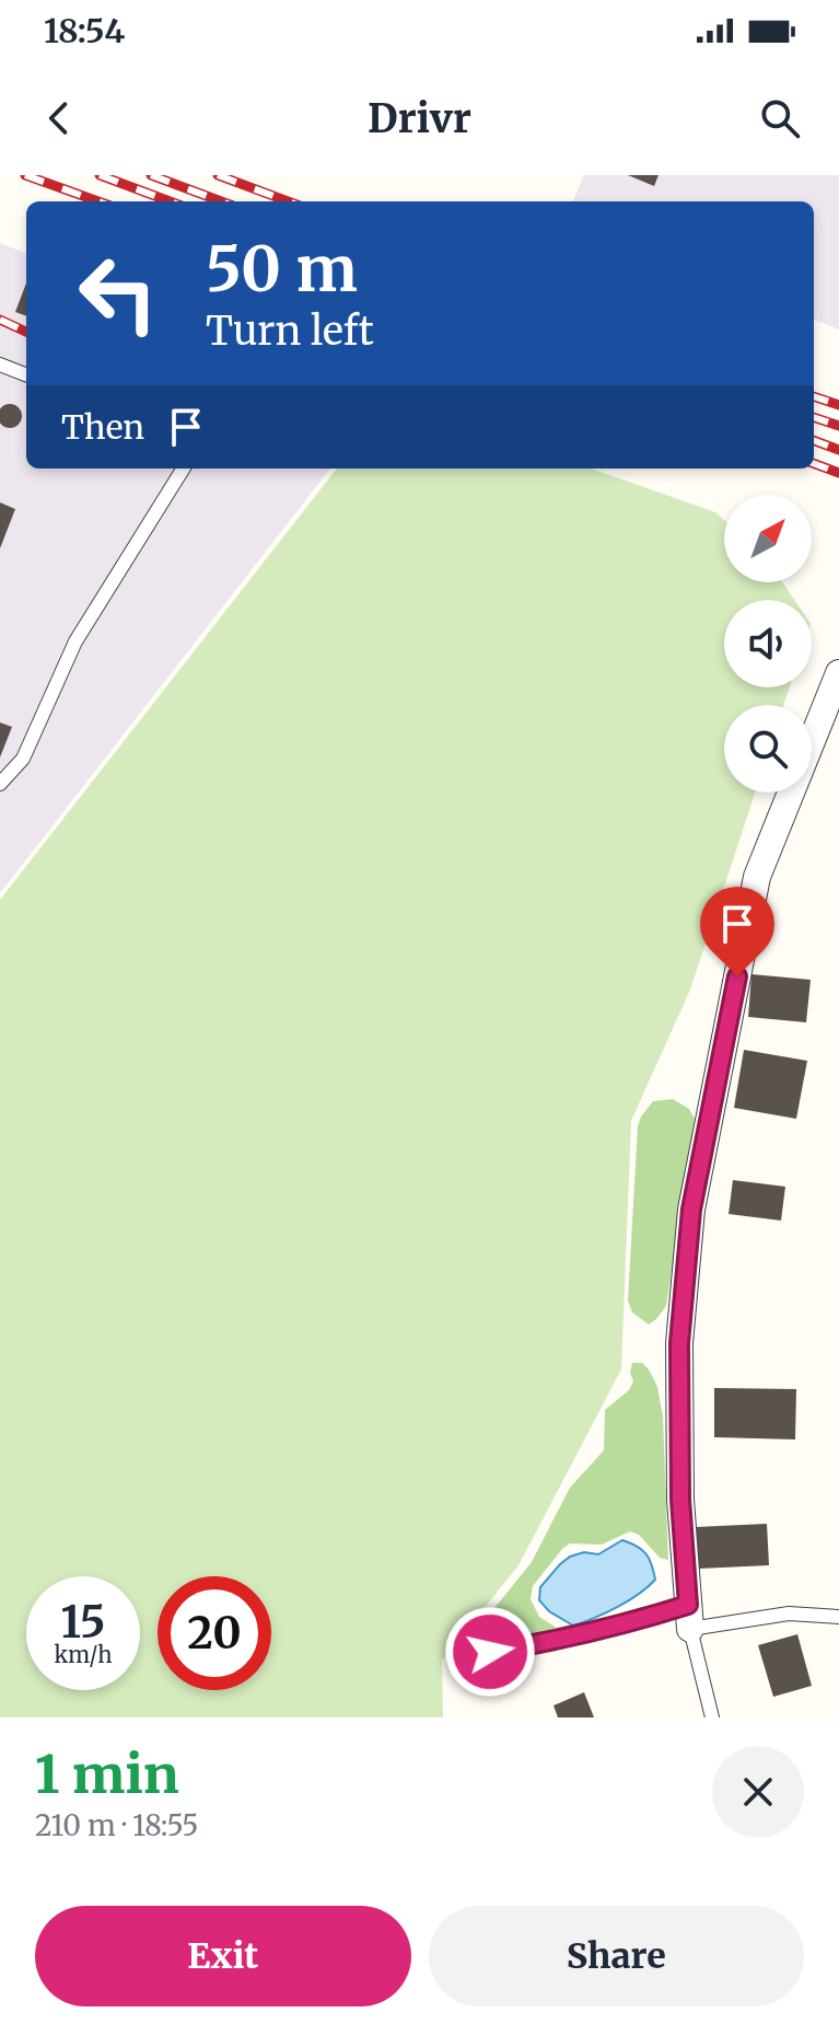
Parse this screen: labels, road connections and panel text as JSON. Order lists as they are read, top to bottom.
{
  "north": "top right",
  "page": {
    "status": "18:54",
    "header": "Drivr",
    "turn": ["50 m", "Turn left"],
    "then": "Then",
    "speed": "15 km/h",
    "limit": "20",
    "heading": ["1 min", "210 m · 18:55"],
    "buttons": ["Exit", "Share"]
  }
}
